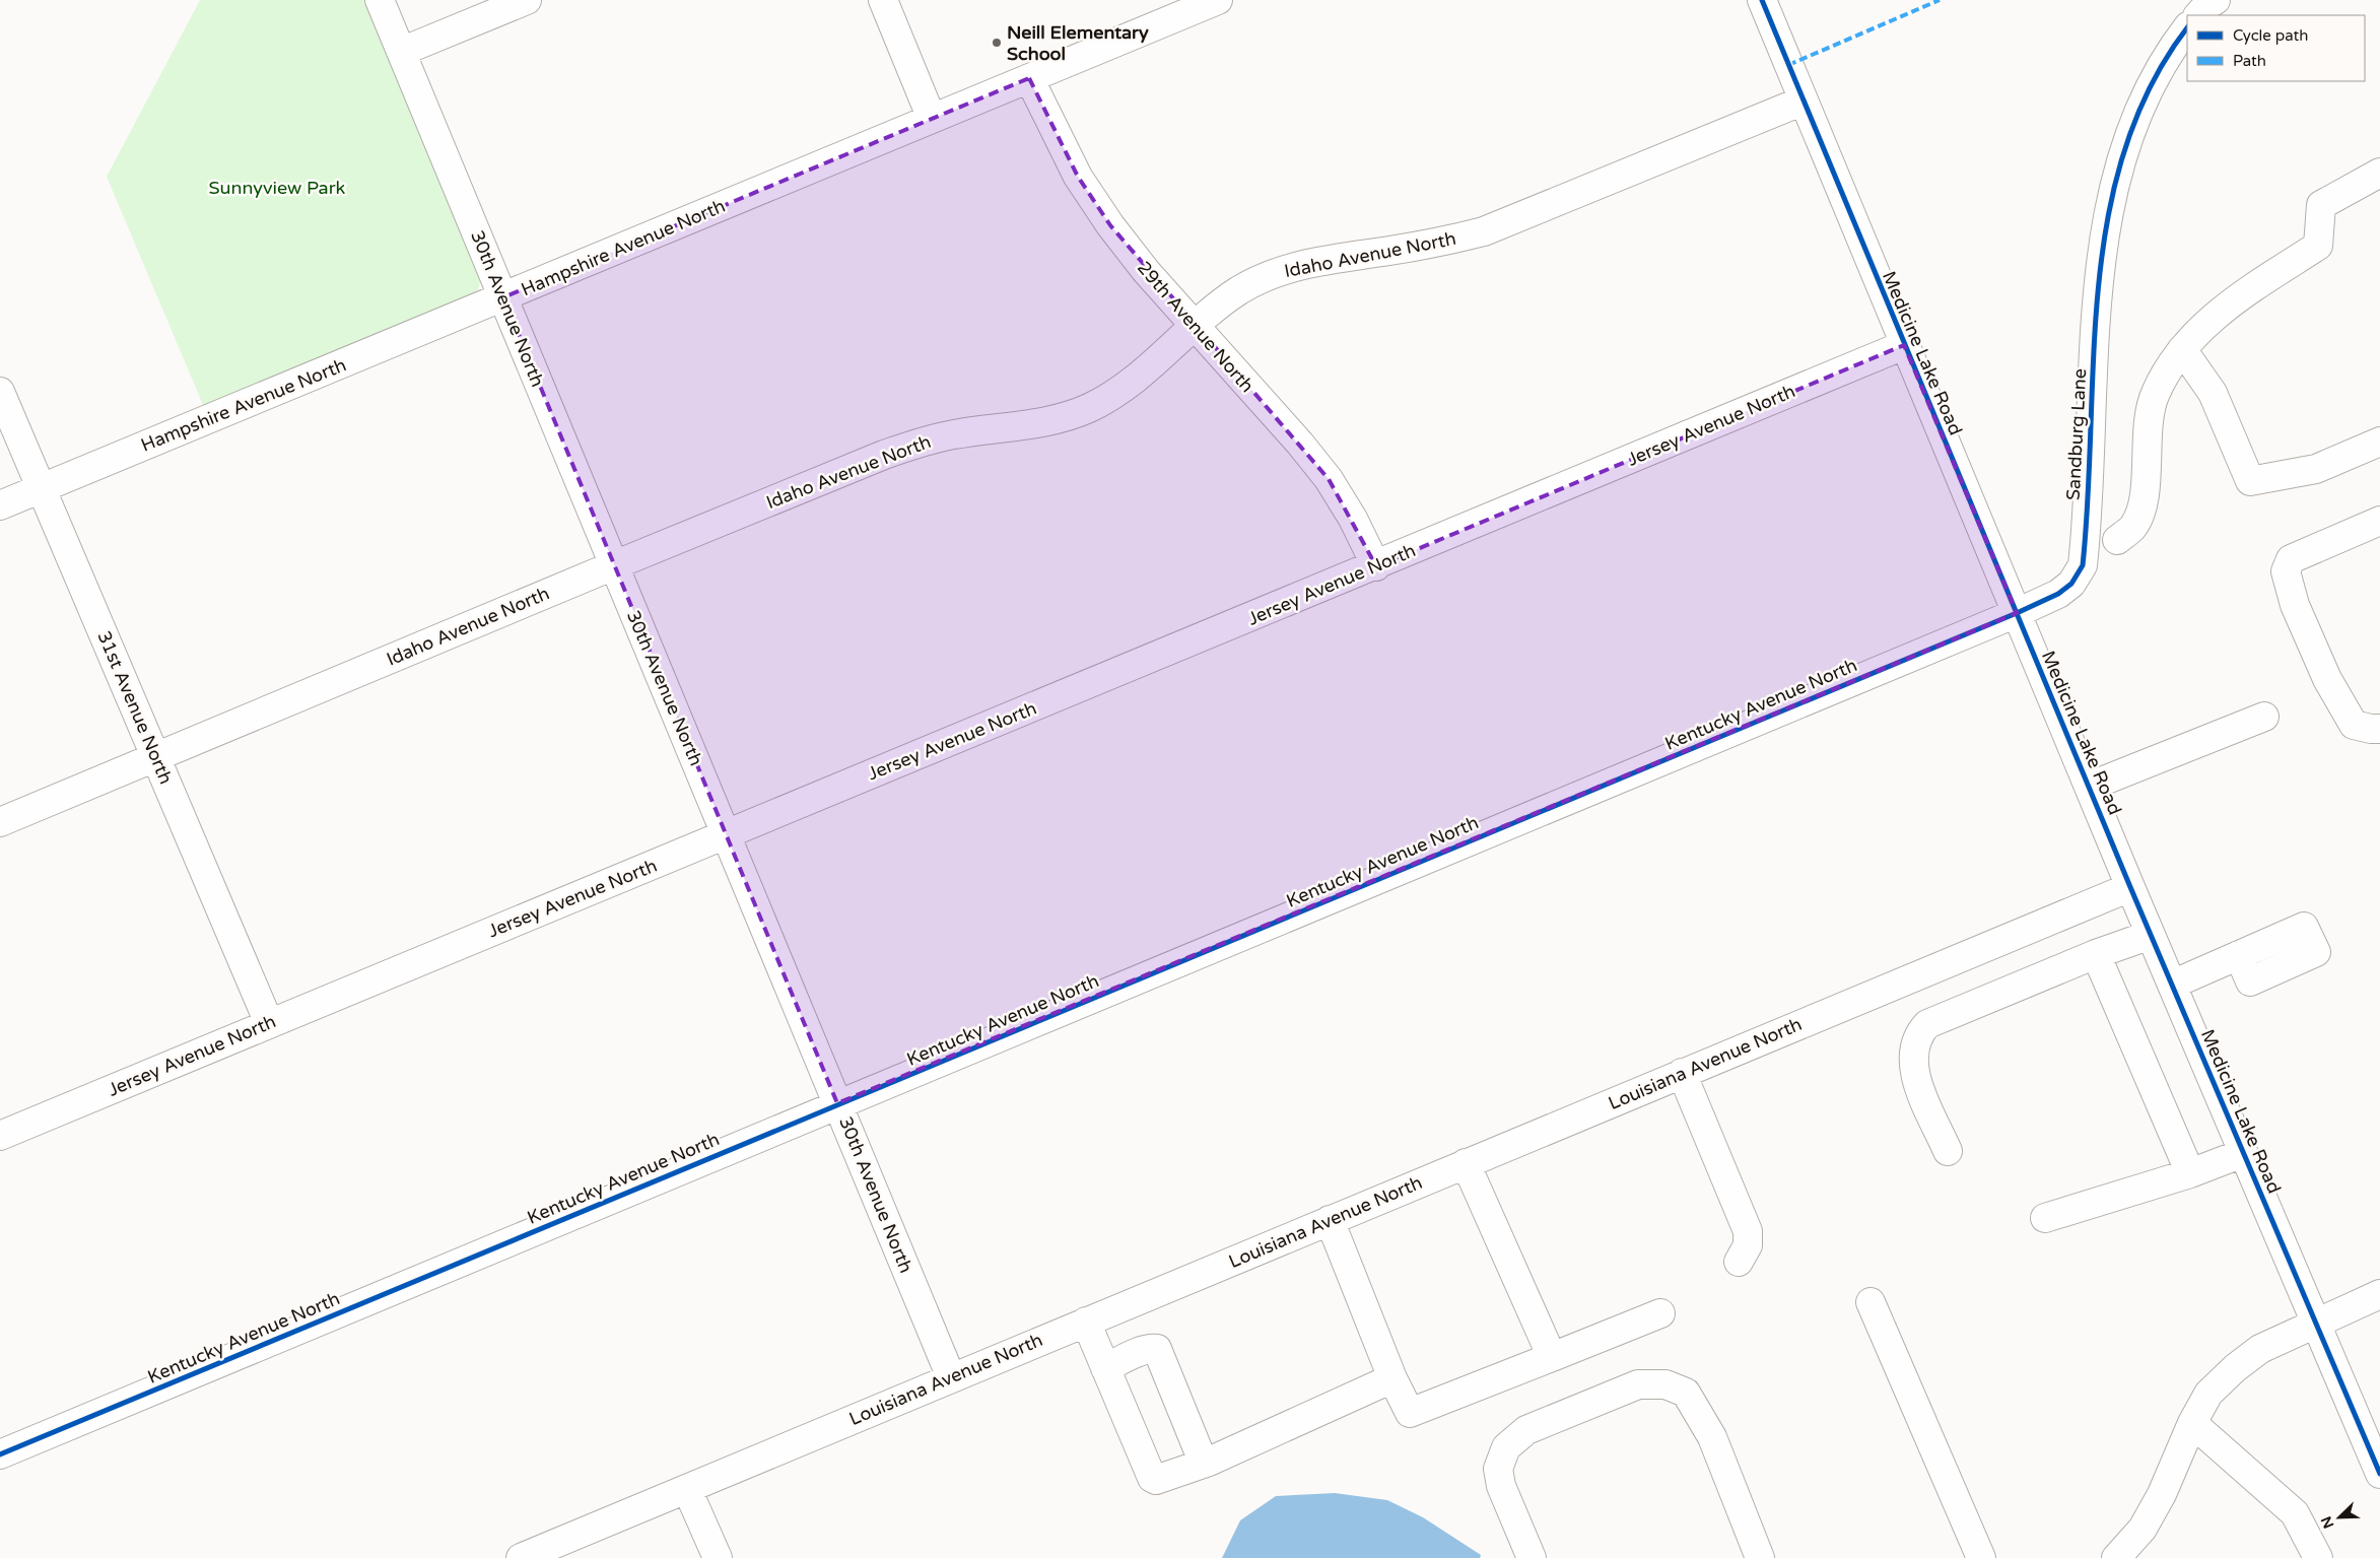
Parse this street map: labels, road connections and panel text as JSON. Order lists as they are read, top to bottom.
{
  "streets": {
    "street": [
      "Hampshire Avenue North",
      "Idaho Avenue North",
      "30th Avenue North",
      "29th Avenue North",
      "Medicine Lake Road",
      "Jersey Avenue North",
      "Sandburg Lane",
      "Kentucky Avenue North",
      "31st Avenue North",
      "Louisiana Avenue North"
    ]
  },
  "crossings": [
    ["Hampshire Avenue North", "30th Avenue North"],
    ["Hampshire Avenue North", "29th Avenue North"],
    ["Hampshire Avenue North", "31st Avenue North"],
    ["Idaho Avenue North", "30th Avenue North"],
    ["Idaho Avenue North", "29th Avenue North"],
    ["Idaho Avenue North", "Medicine Lake Road"],
    ["Idaho Avenue North", "31st Avenue North"],
    ["30th Avenue North", "Jersey Avenue North"],
    ["30th Avenue North", "Kentucky Avenue North"],
    ["30th Avenue North", "Louisiana Avenue North"],
    ["29th Avenue North", "Jersey Avenue North"],
    ["Medicine Lake Road", "Jersey Avenue North"],
    ["Medicine Lake Road", "Sandburg Lane"],
    ["Medicine Lake Road", "Kentucky Avenue North"],
    ["Medicine Lake Road", "Louisiana Avenue North"],
    ["Jersey Avenue North", "31st Avenue North"],
    ["Sandburg Lane", "Kentucky Avenue North"]
  ],
  "parks": ["Sunnyview Park"],
  "places": ["Neill Elementary School"],
  "legend": ["Cycle path", "Path"],
  "north": "bottom left"
}
